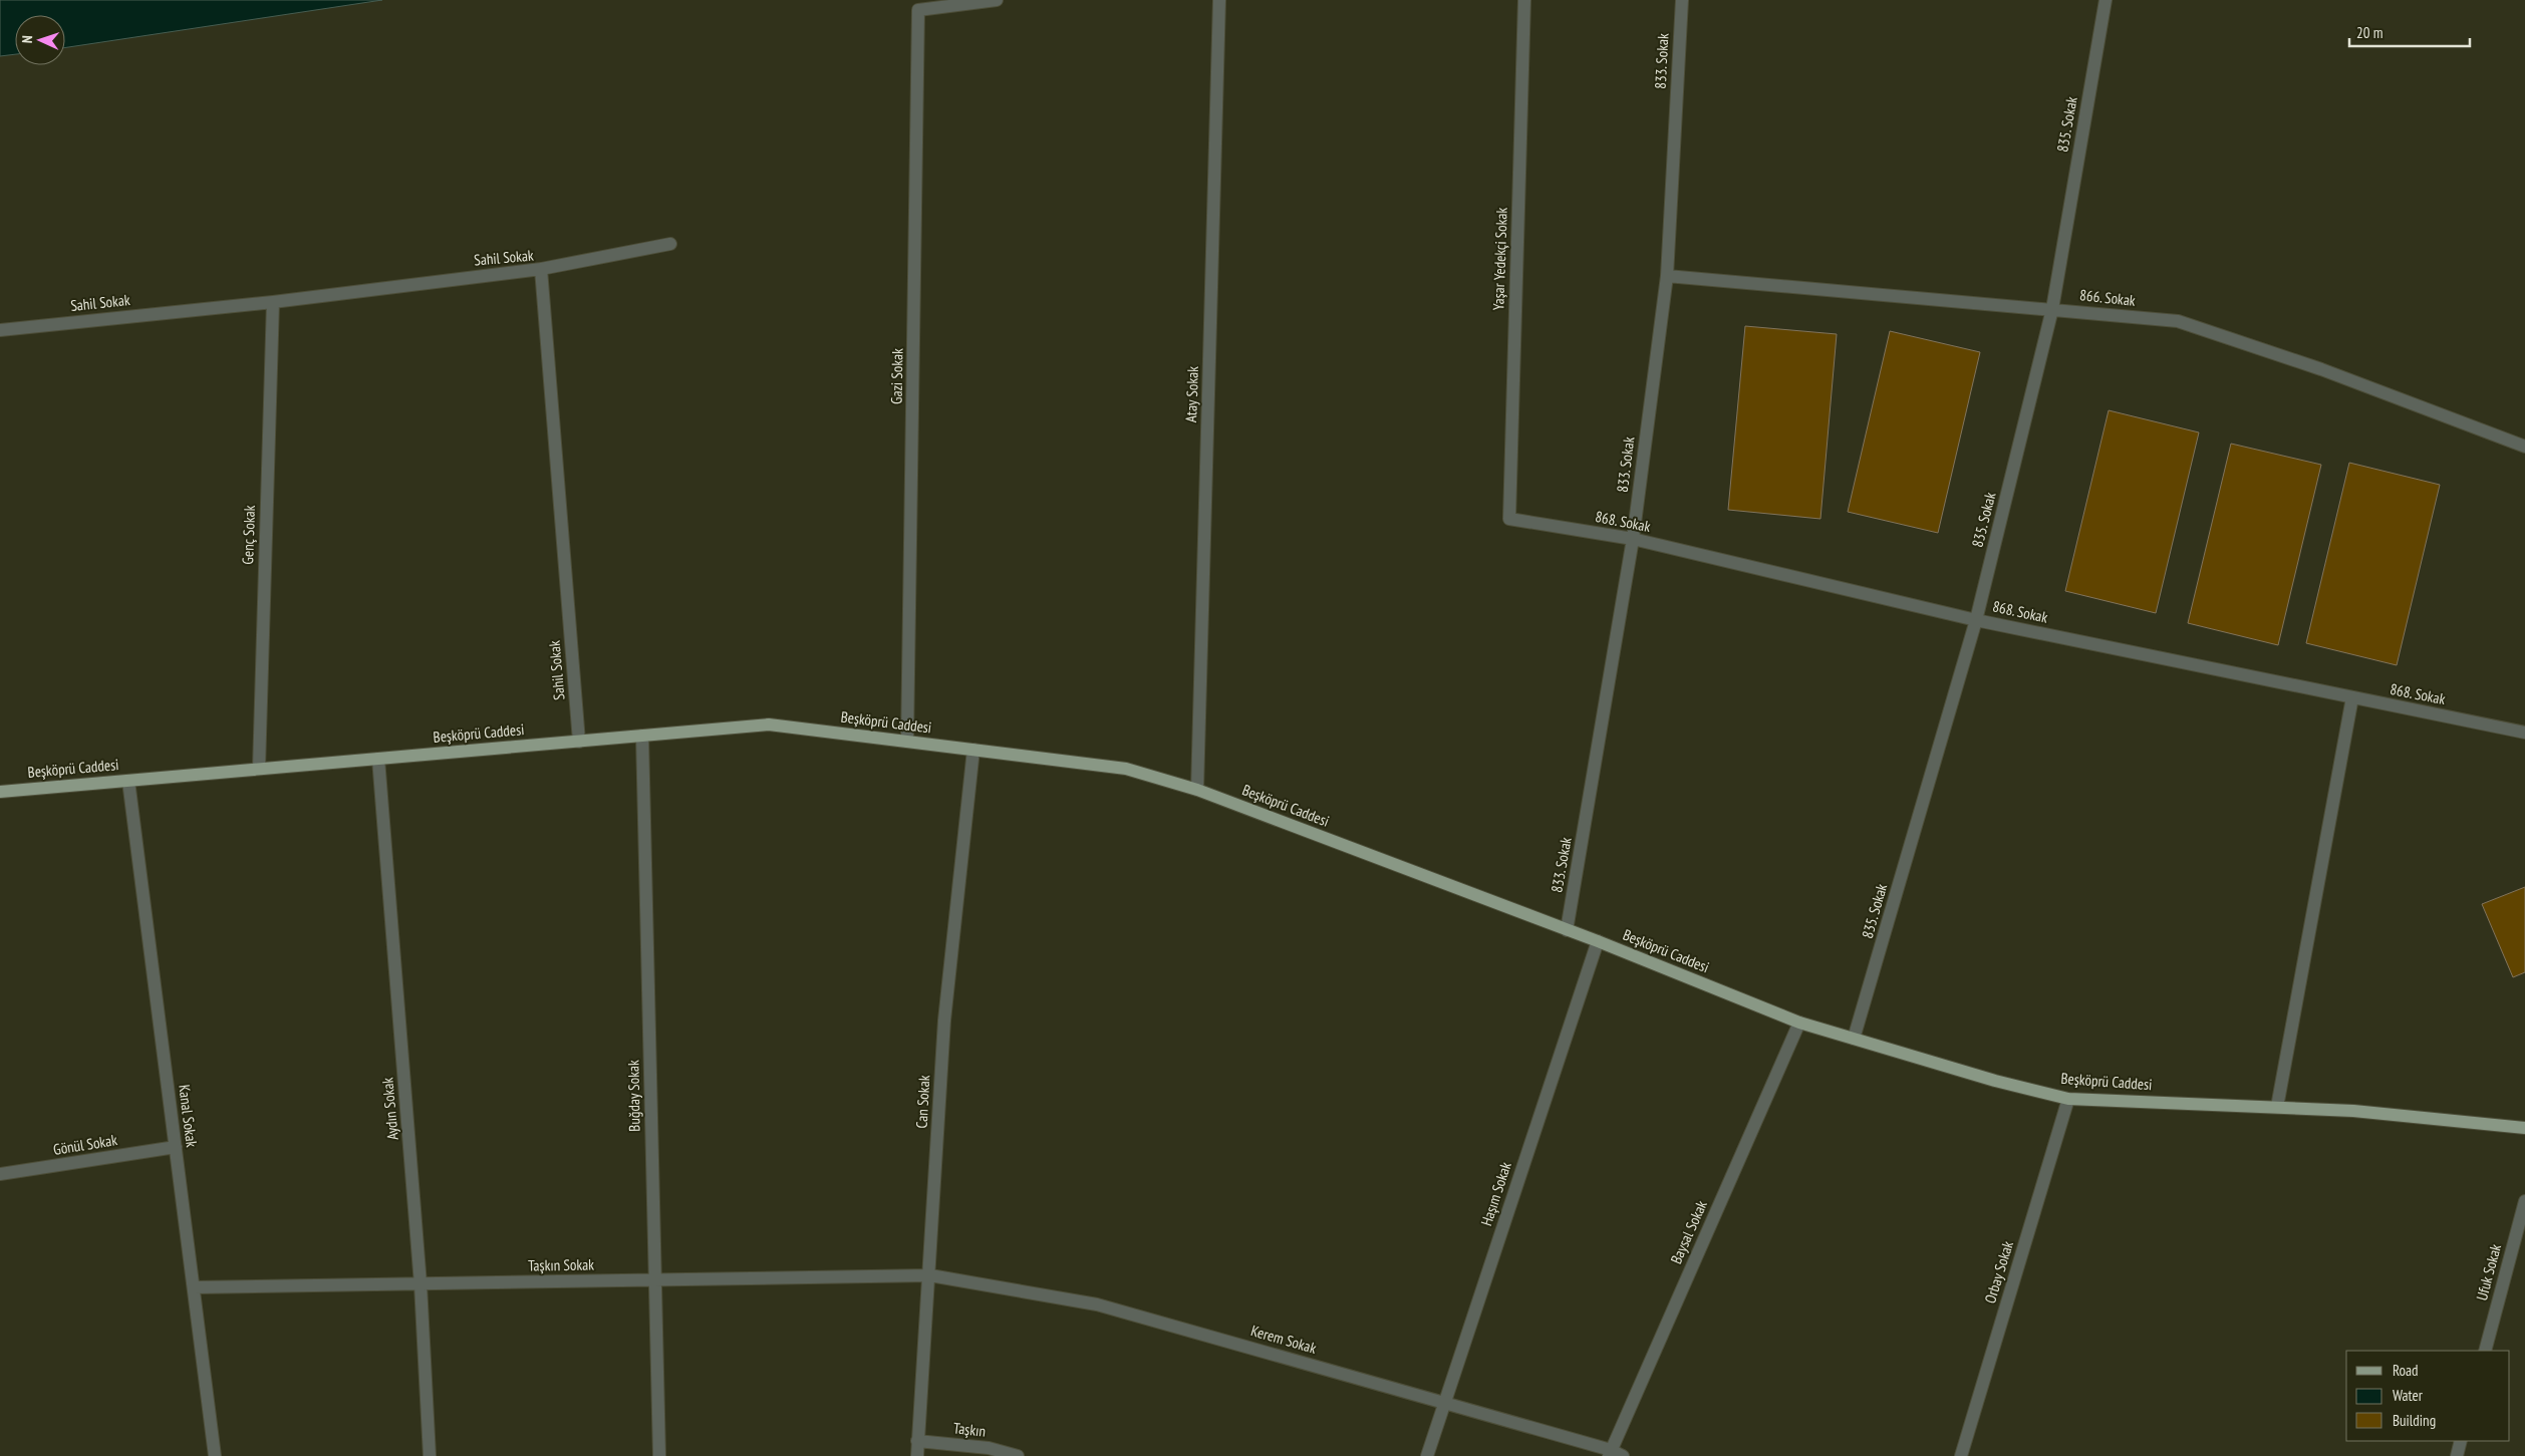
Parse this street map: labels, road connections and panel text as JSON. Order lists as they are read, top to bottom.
{
  "streets": {
    "main road": ["Beşköprü Caddesi"],
    "street": [
      "833. Sokak",
      "835. Sokak",
      "Sahil Sokak",
      "Yaşar Yedekçi Sokak",
      "866. Sokak",
      "Gazi Sokak",
      "Atay Sokak",
      "868. Sokak",
      "Genç Sokak",
      "Buğday Sokak",
      "Can Sokak",
      "Aydın Sokak",
      "Kanal Sokak",
      "Gönül Sokak",
      "Haşım Sokak",
      "Baysal Sokak",
      "Taşkın Sokak",
      "Orbay Sokak",
      "Ufuk Sokak",
      "Kerem Sokak",
      "Taşkın"
    ]
  },
  "crossings": [
    ["833. Sokak", "866. Sokak"],
    ["833. Sokak", "868. Sokak"],
    ["833. Sokak", "Beşköprü Caddesi"],
    ["835. Sokak", "866. Sokak"],
    ["835. Sokak", "868. Sokak"],
    ["835. Sokak", "Beşköprü Caddesi"],
    ["Sahil Sokak", "Genç Sokak"],
    ["Sahil Sokak", "Beşköprü Caddesi"],
    ["Yaşar Yedekçi Sokak", "868. Sokak"],
    ["Gazi Sokak", "Beşköprü Caddesi"],
    ["Atay Sokak", "Beşköprü Caddesi"],
    ["Genç Sokak", "Beşköprü Caddesi"],
    ["Beşköprü Caddesi", "Buğday Sokak"],
    ["Beşköprü Caddesi", "Can Sokak"],
    ["Beşköprü Caddesi", "Aydın Sokak"],
    ["Beşköprü Caddesi", "Kanal Sokak"],
    ["Beşköprü Caddesi", "Haşım Sokak"],
    ["Beşköprü Caddesi", "Baysal Sokak"],
    ["Beşköprü Caddesi", "Orbay Sokak"],
    ["Buğday Sokak", "Taşkın Sokak"],
    ["Can Sokak", "Taşkın Sokak"],
    ["Can Sokak", "Kerem Sokak"],
    ["Can Sokak", "Taşkın"],
    ["Aydın Sokak", "Taşkın Sokak"],
    ["Kanal Sokak", "Gönül Sokak"],
    ["Kanal Sokak", "Taşkın Sokak"],
    ["Haşım Sokak", "Kerem Sokak"],
    ["Baysal Sokak", "Kerem Sokak"],
    ["Taşkın Sokak", "Kerem Sokak"]
  ],
  "legend": ["Road", "Water", "Building"],
  "scale_bar": "20 m",
  "north": "left"
}
